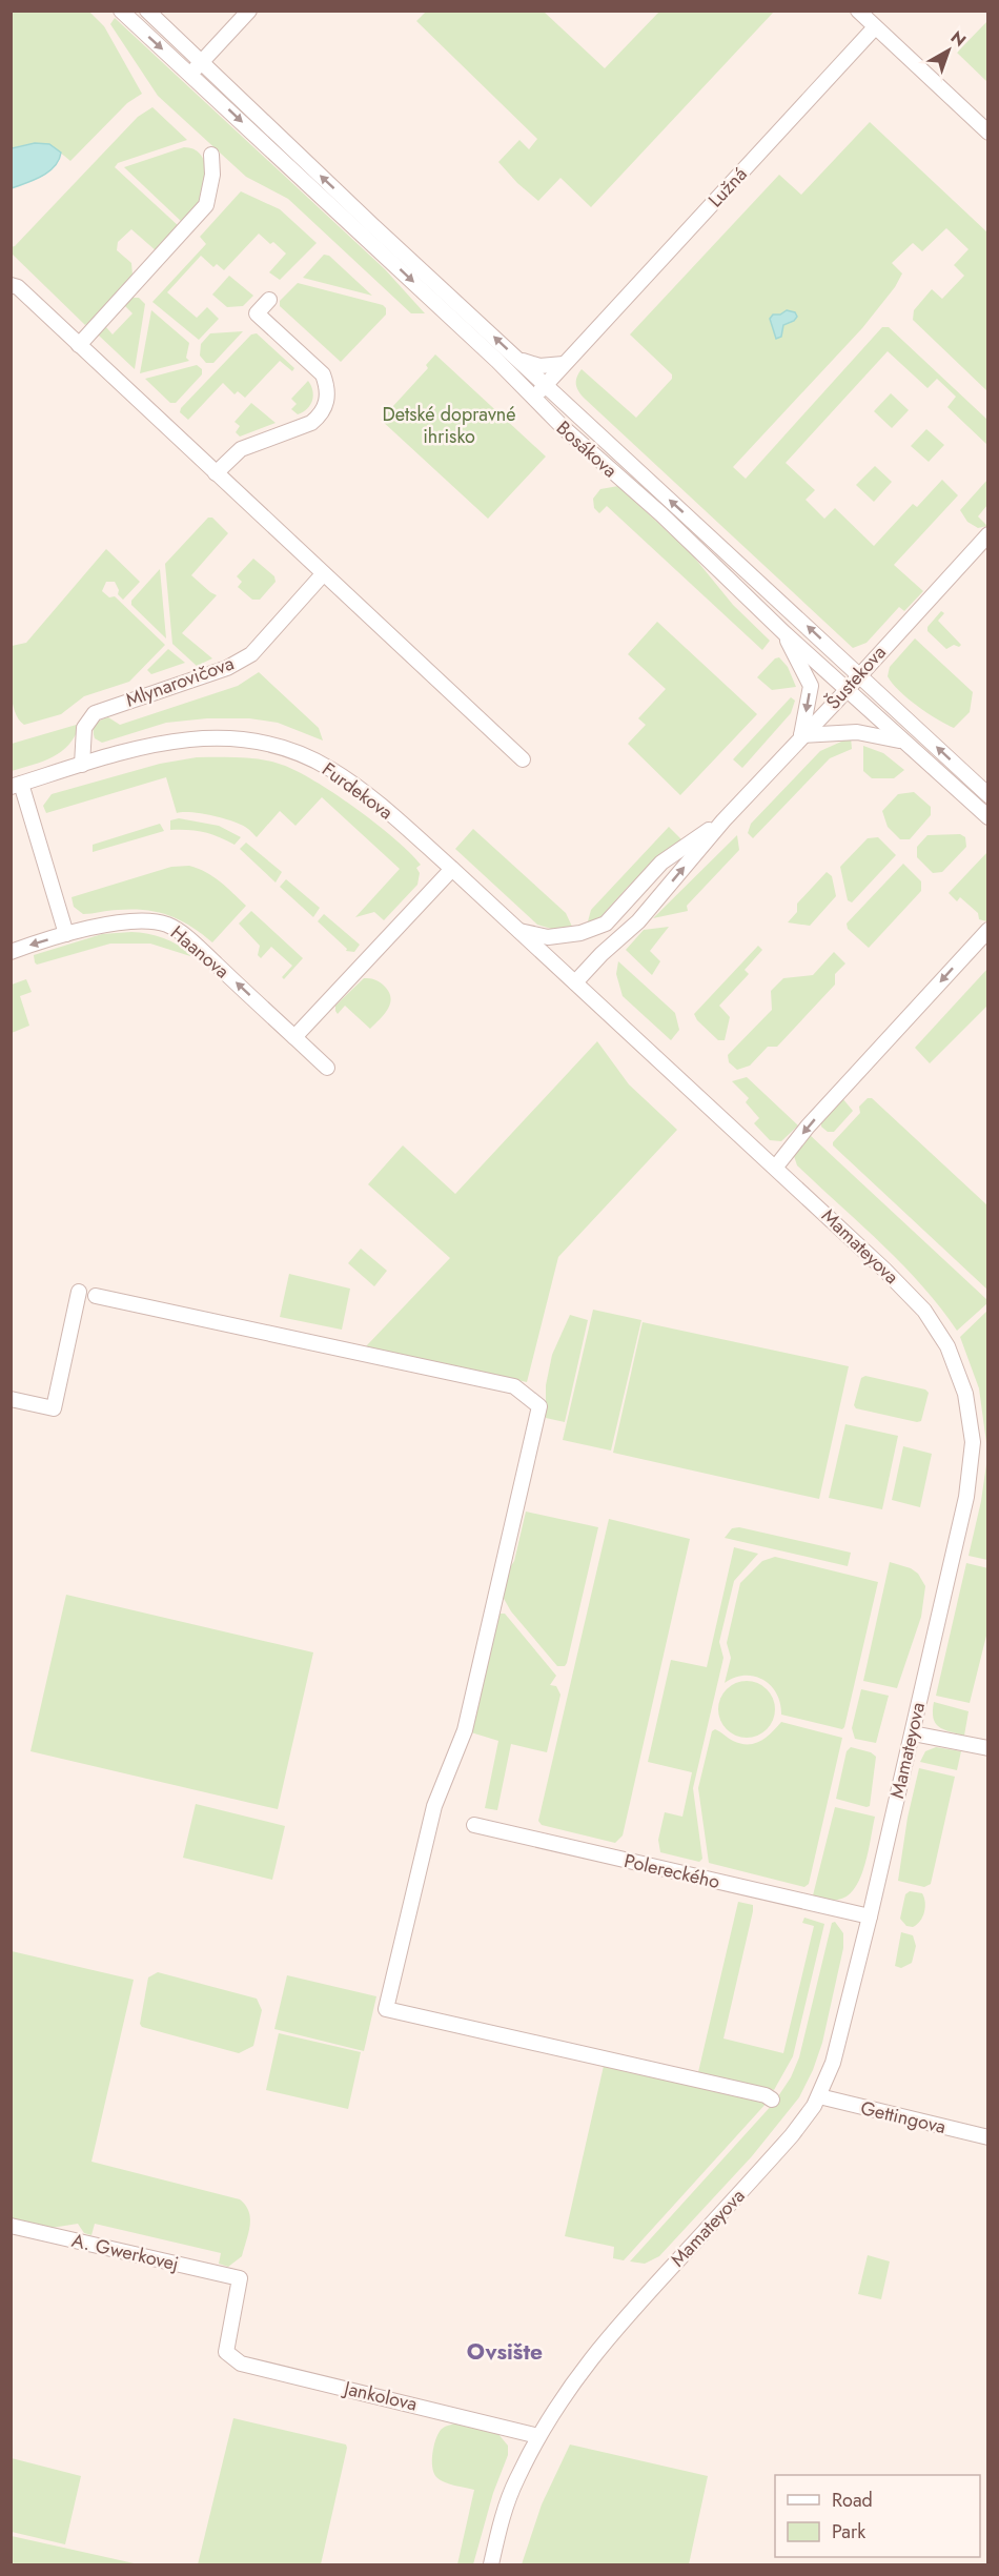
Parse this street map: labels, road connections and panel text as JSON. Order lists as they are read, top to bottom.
{
  "streets": {
    "street": [
      "Lužná",
      "Bosákova",
      "Šustekova",
      "Mlynarovičova",
      "Furdekova",
      "Haanova",
      "Mamateyova",
      "Polereckého",
      "Gettingova",
      "A. Gwerkovej",
      "Jankolova"
    ]
  },
  "crossings": [
    ["Lužná", "Bosákova"],
    ["Bosákova", "Šustekova"],
    ["Šustekova", "Furdekova"],
    ["Šustekova", "Mamateyova"],
    ["Mlynarovičova", "Furdekova"],
    ["Furdekova", "Mamateyova"],
    ["Mamateyova", "Polereckého"],
    ["Mamateyova", "Gettingova"],
    ["Mamateyova", "Jankolova"],
    ["A. Gwerkovej", "Jankolova"]
  ],
  "one_way": ["Haanova"],
  "districts": ["Ovsište"],
  "parks": ["Detské dopravné ihrisko"],
  "legend": ["Road", "Park"],
  "north": "top right"
}
